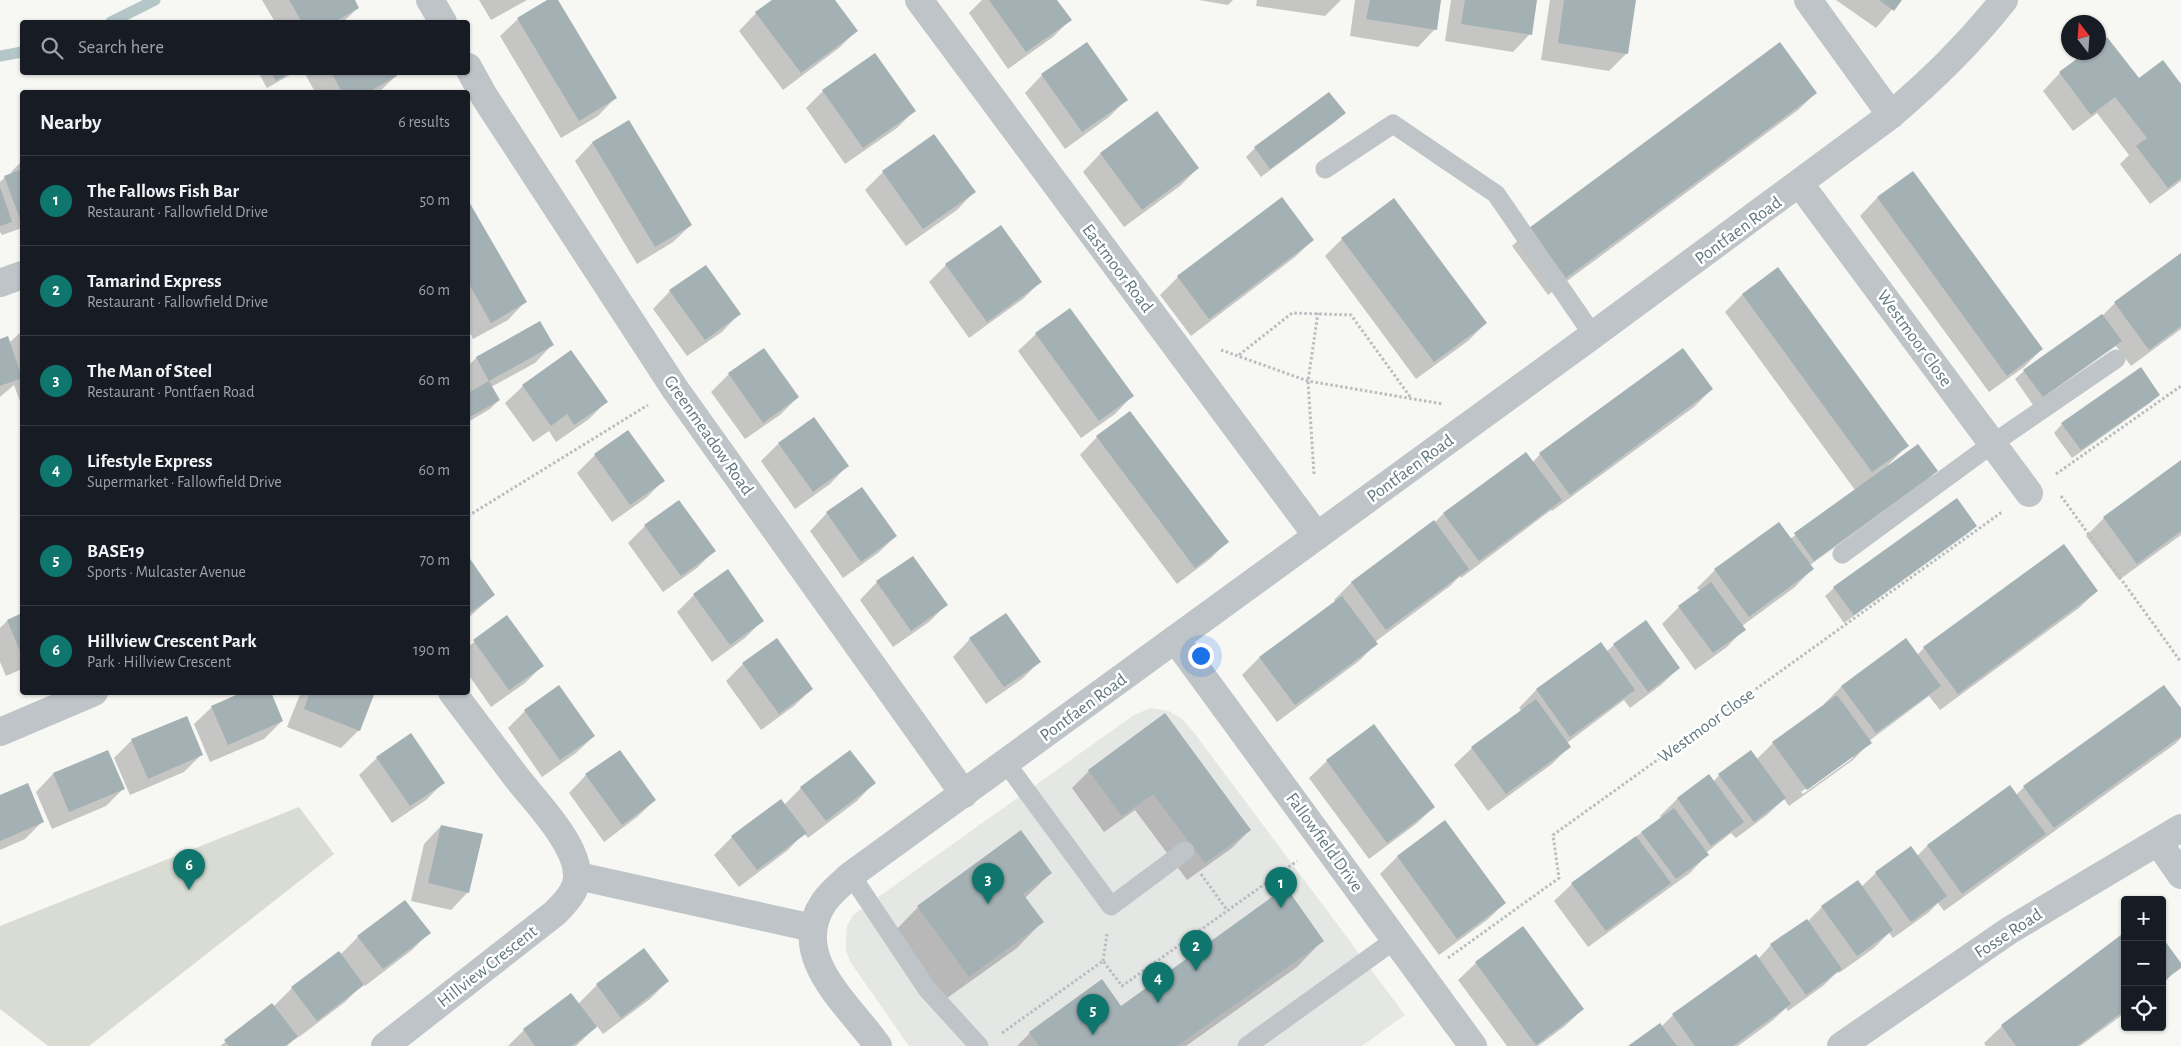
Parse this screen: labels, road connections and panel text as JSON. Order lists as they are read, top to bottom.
{
  "streets": {
    "street": [
      "Pontfaen Road",
      "Eastmoor Road",
      "Westmoor Close",
      "Greenmeadow Road",
      "Fallowfield Drive",
      "Fosse Road",
      "Hillview Crescent"
    ]
  },
  "crossings": [
    ["Pontfaen Road", "Eastmoor Road"],
    ["Pontfaen Road", "Westmoor Close"],
    ["Pontfaen Road", "Greenmeadow Road"],
    ["Pontfaen Road", "Fallowfield Drive"],
    ["Westmoor Close", "Fallowfield Drive"]
  ],
  "north": "top",
  "page": {
    "search": "Search here",
    "heading": ["Nearby", "6 results"],
    "list": [
      {
        "mark": "1",
        "name": "The Fallows Fish Bar",
        "note": "Restaurant · Fallowfield Drive",
        "value": "50 m"
      },
      {
        "mark": "2",
        "name": "Tamarind Express",
        "note": "Restaurant · Fallowfield Drive",
        "value": "60 m"
      },
      {
        "mark": "3",
        "name": "The Man of Steel",
        "note": "Restaurant · Pontfaen Road",
        "value": "60 m"
      },
      {
        "mark": "4",
        "name": "Lifestyle Express",
        "note": "Supermarket · Fallowfield Drive",
        "value": "60 m"
      },
      {
        "mark": "5",
        "name": "BASE19",
        "note": "Sports · Mulcaster Avenue",
        "value": "70 m"
      },
      {
        "mark": "6",
        "name": "Hillview Crescent Park",
        "note": "Park · Hillview Crescent",
        "value": "190 m"
      }
    ],
    "pins": [
      "6",
      "3",
      "1",
      "2",
      "4",
      "5"
    ],
    "map_buttons": ["+", "−"]
  }
}
